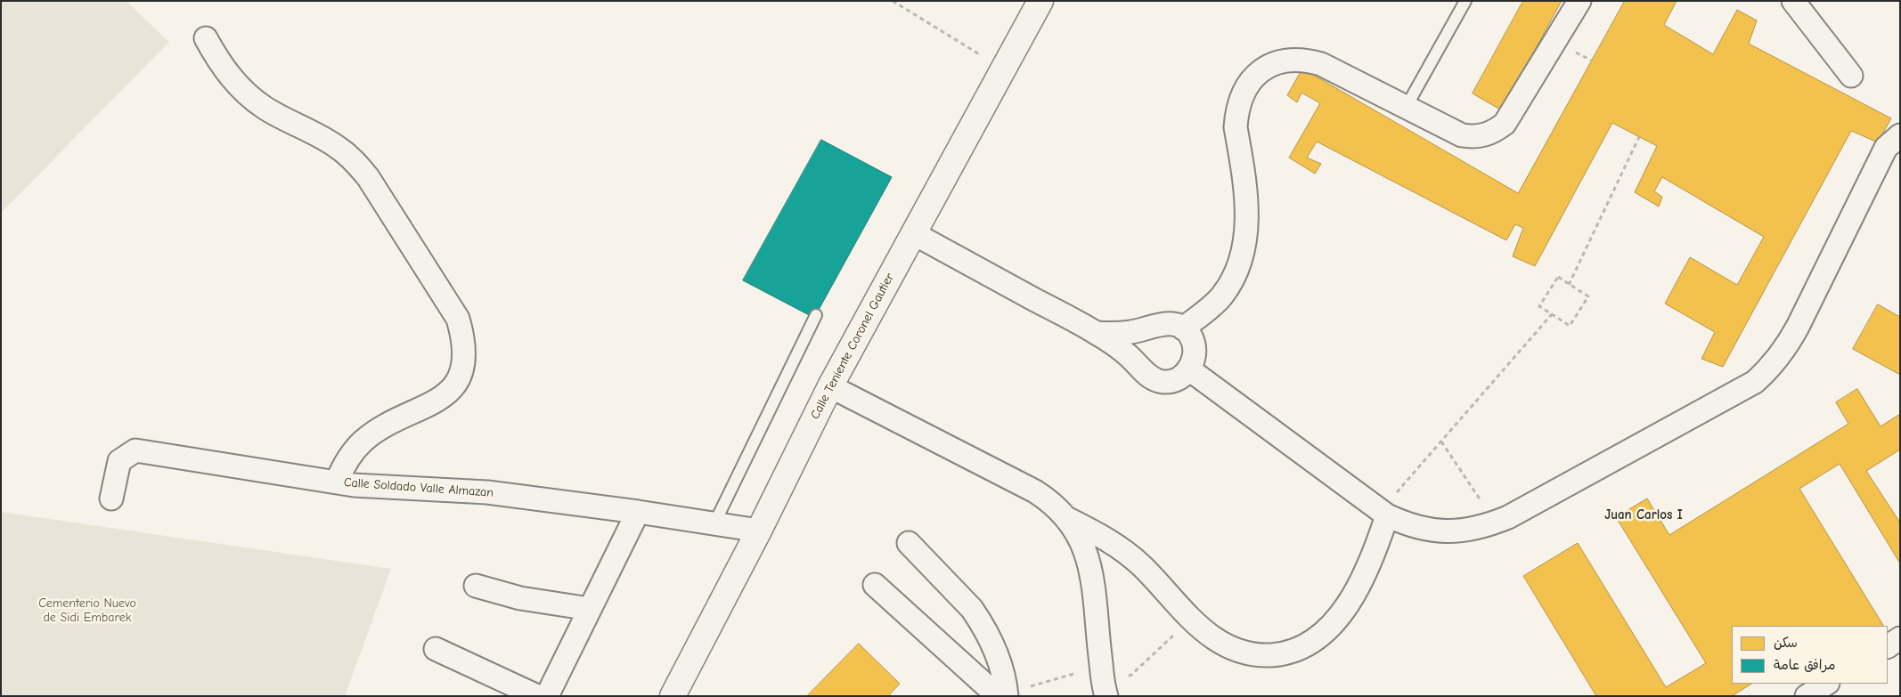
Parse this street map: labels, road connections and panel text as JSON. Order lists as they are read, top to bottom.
{
  "streets": {
    "main road": ["Calle Teniente Coronel Gautier"],
    "street": ["Calle Soldado Valle Almazan"]
  },
  "crossings": [
    ["Calle Teniente Coronel Gautier", "Calle Soldado Valle Almazan"]
  ],
  "districts": ["Juan Carlos I"],
  "parks": ["Cementerio Nuevo de Sidi Embarek"],
  "legend": ["سكن", "مرافق عامة"]
}
